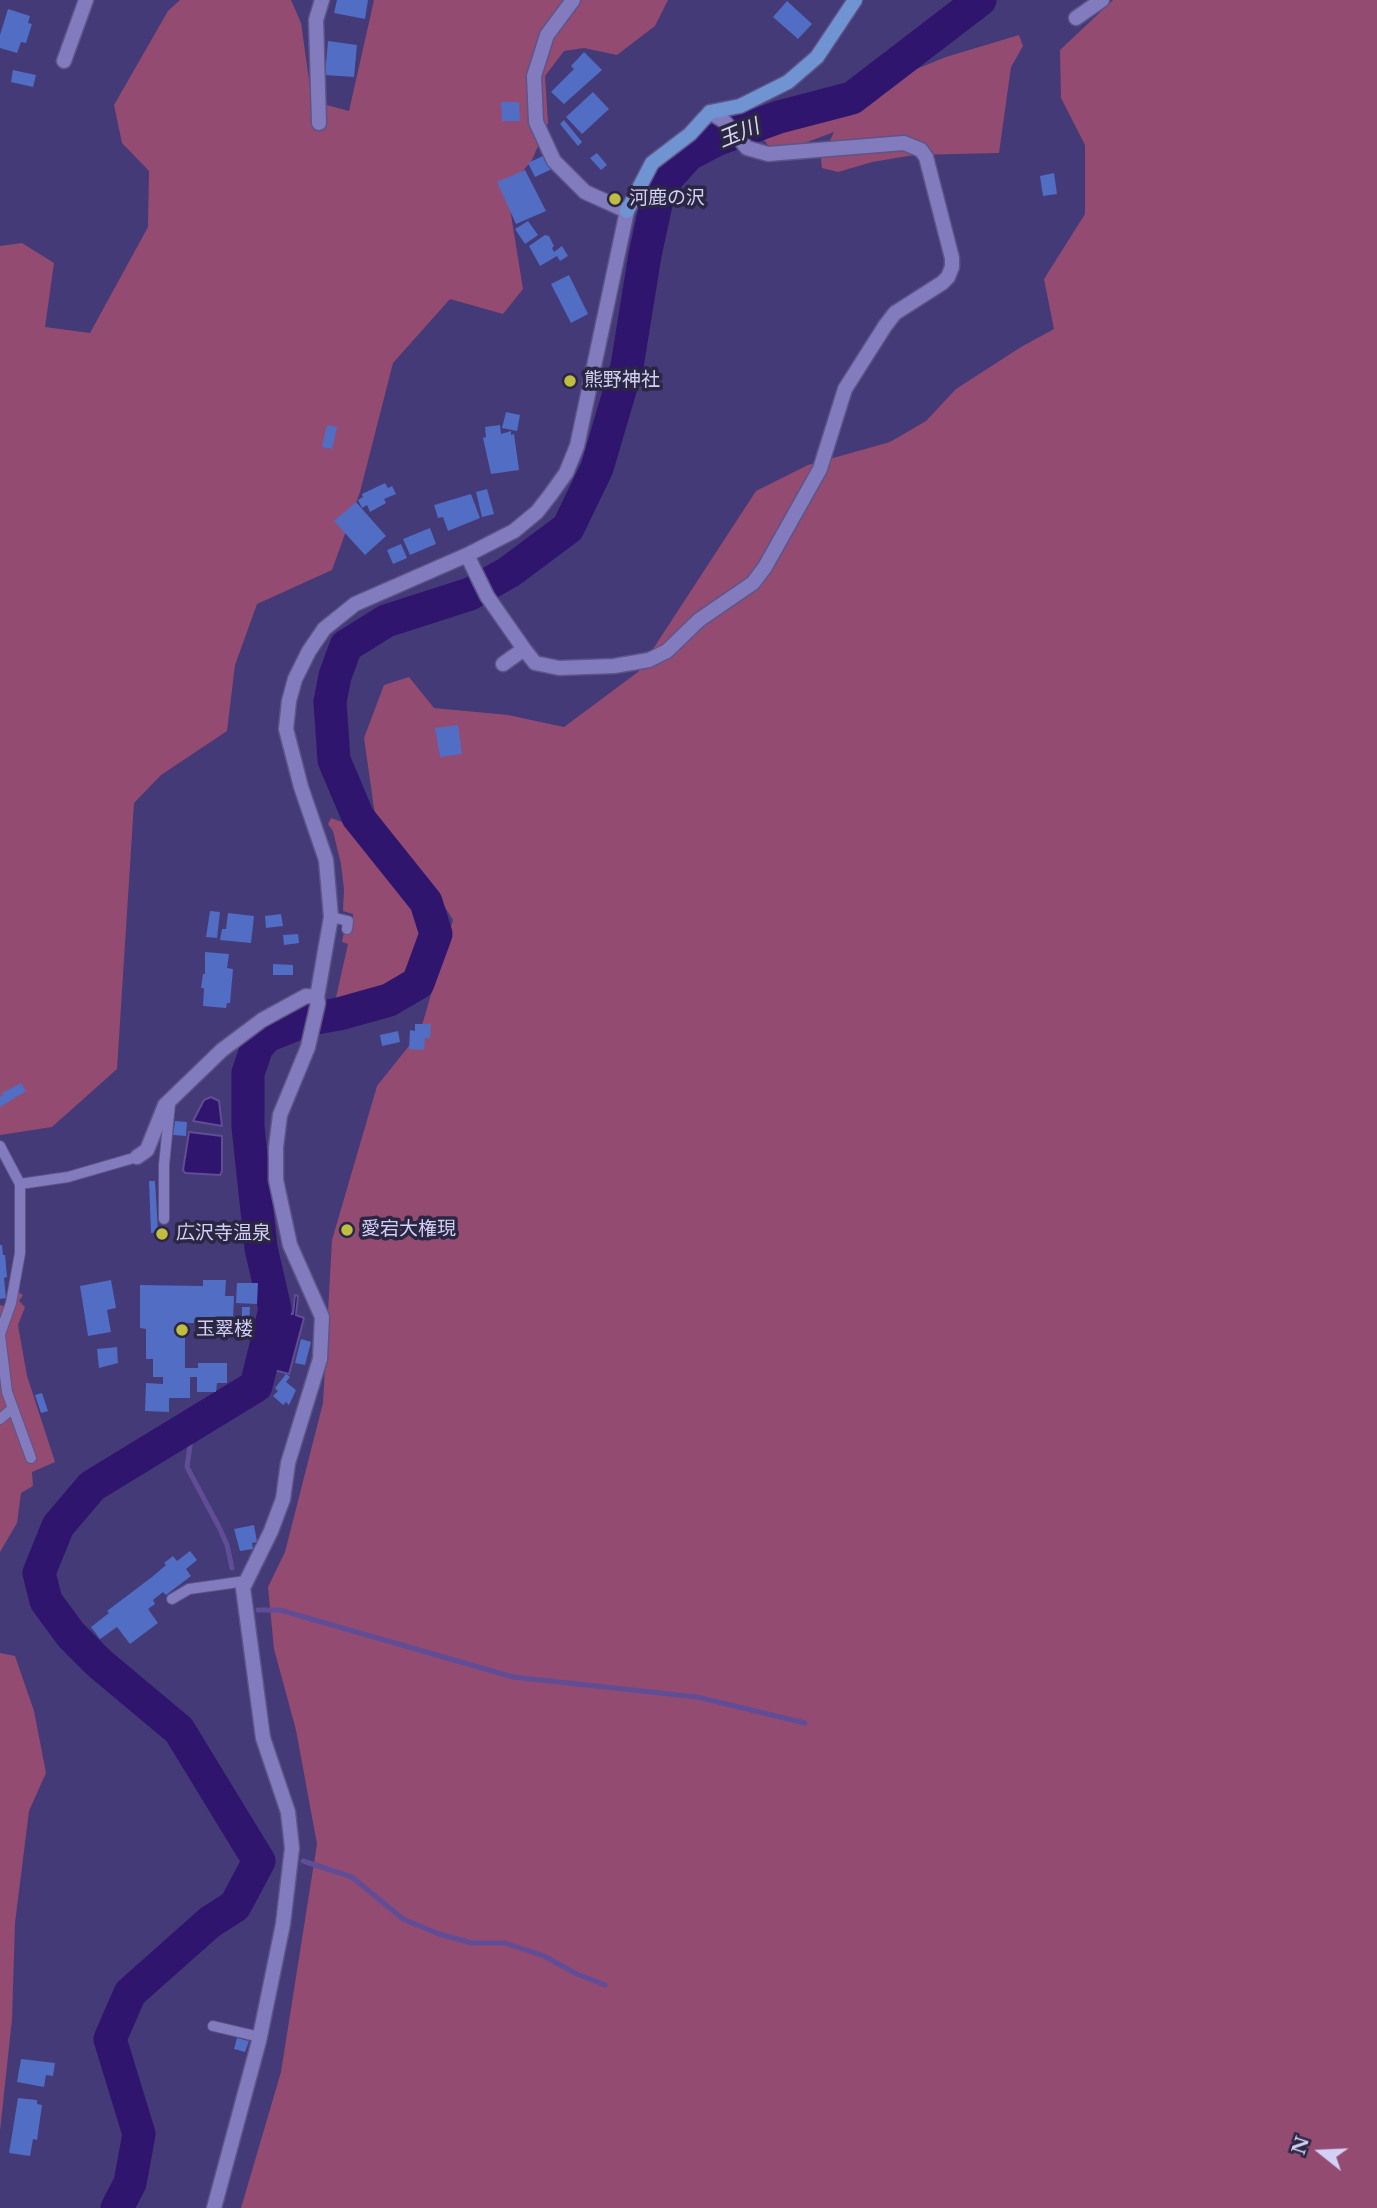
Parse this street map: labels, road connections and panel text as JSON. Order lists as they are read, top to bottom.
{
  "water": ["玉川"],
  "places": [
    "河鹿の沢",
    "熊野神社",
    "愛宕大権現",
    "広沢寺温泉",
    "玉翠楼"
  ],
  "north": "left"
}
